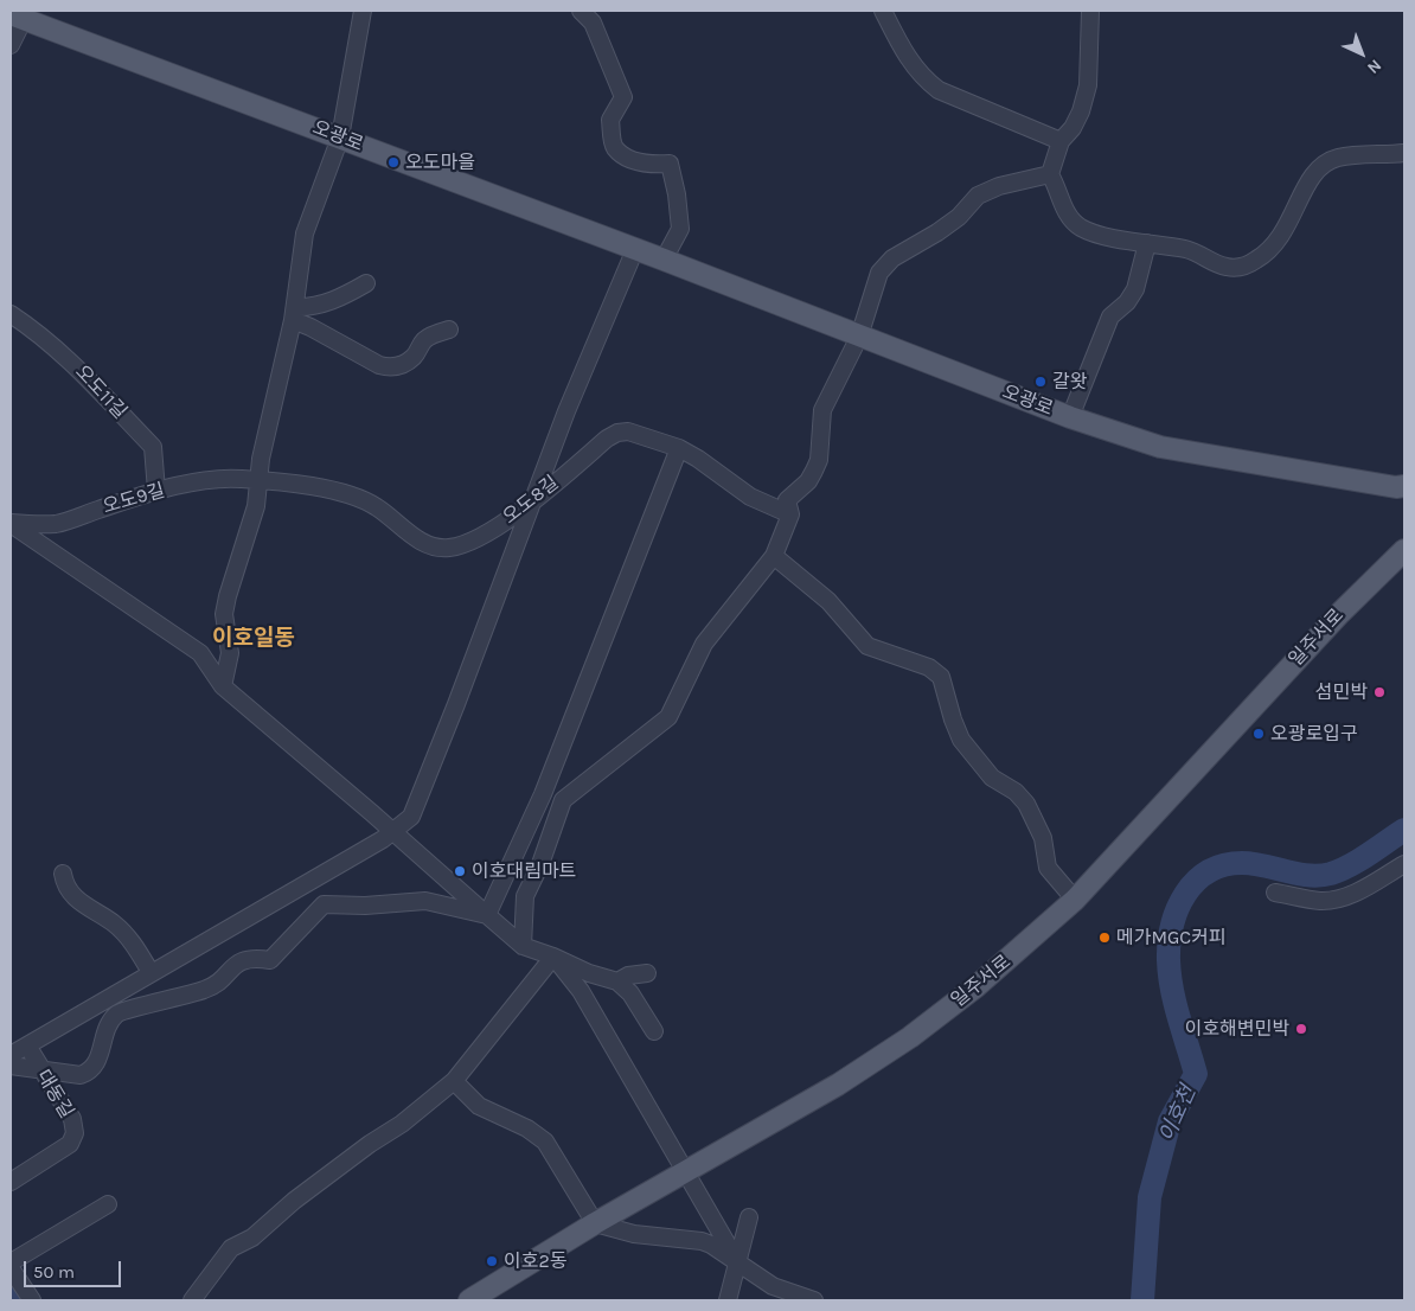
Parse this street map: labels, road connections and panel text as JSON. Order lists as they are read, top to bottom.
{
  "streets": {
    "main road": ["오광로", "일주서로"],
    "street": [
      "오도11길",
      "오도9길",
      "오도8길",
      "대동길"
    ]
  },
  "crossings": [
    ["오도11길", "오도9길"],
    ["오도9길", "오도8길"]
  ],
  "districts": ["이호일동"],
  "water": ["이호천"],
  "places": [
    "오도마을",
    "갈왓",
    "섬민박",
    "오광로입구",
    "이호대림마트",
    "메가MGC커피",
    "이호해변민박",
    "이호2동"
  ],
  "scale_bar": "50 m",
  "north": "bottom right"
}
